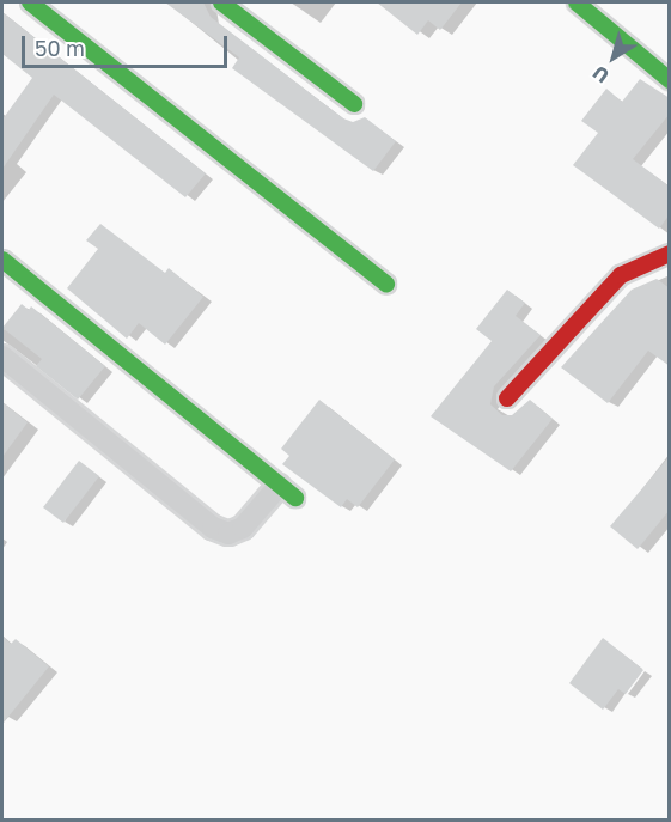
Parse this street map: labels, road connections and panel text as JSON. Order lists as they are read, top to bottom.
{
  "scale_bar": "50 m",
  "north": "bottom left"
}
